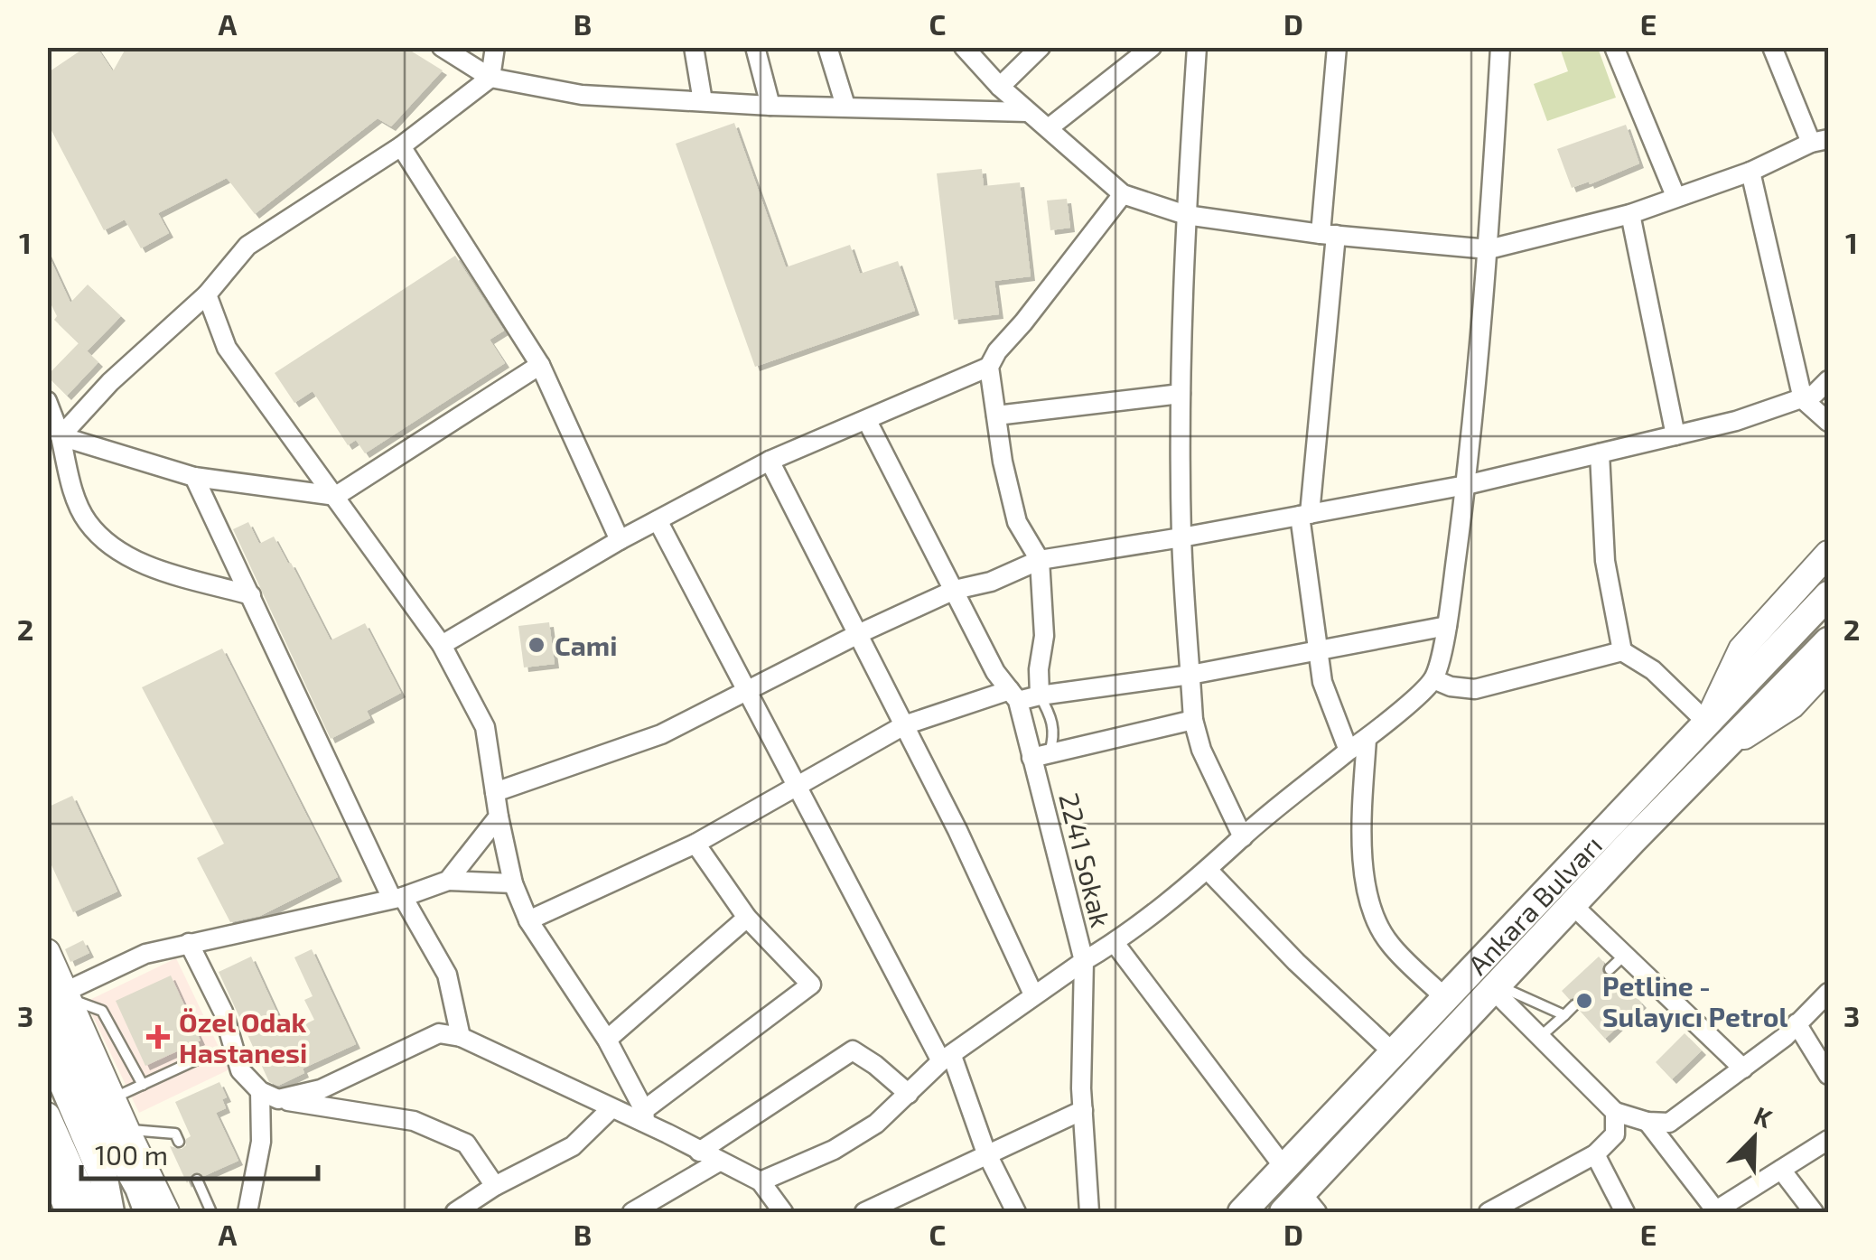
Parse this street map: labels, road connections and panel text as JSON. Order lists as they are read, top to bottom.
{
  "streets": {
    "main road": ["Ankara Bulvarı"],
    "street": ["2241 Sokak"]
  },
  "places": {
    "other": ["Cami", "Petline - Sulayıcı Petrol"],
    "health": ["Özel Odak Hastanesi"]
  },
  "scale_bar": "100 m",
  "north": "top right",
  "grid": {
    "columns": [
      "A",
      "B",
      "C",
      "D",
      "E"
    ],
    "rows": ["1", "2", "3"]
  }
}
